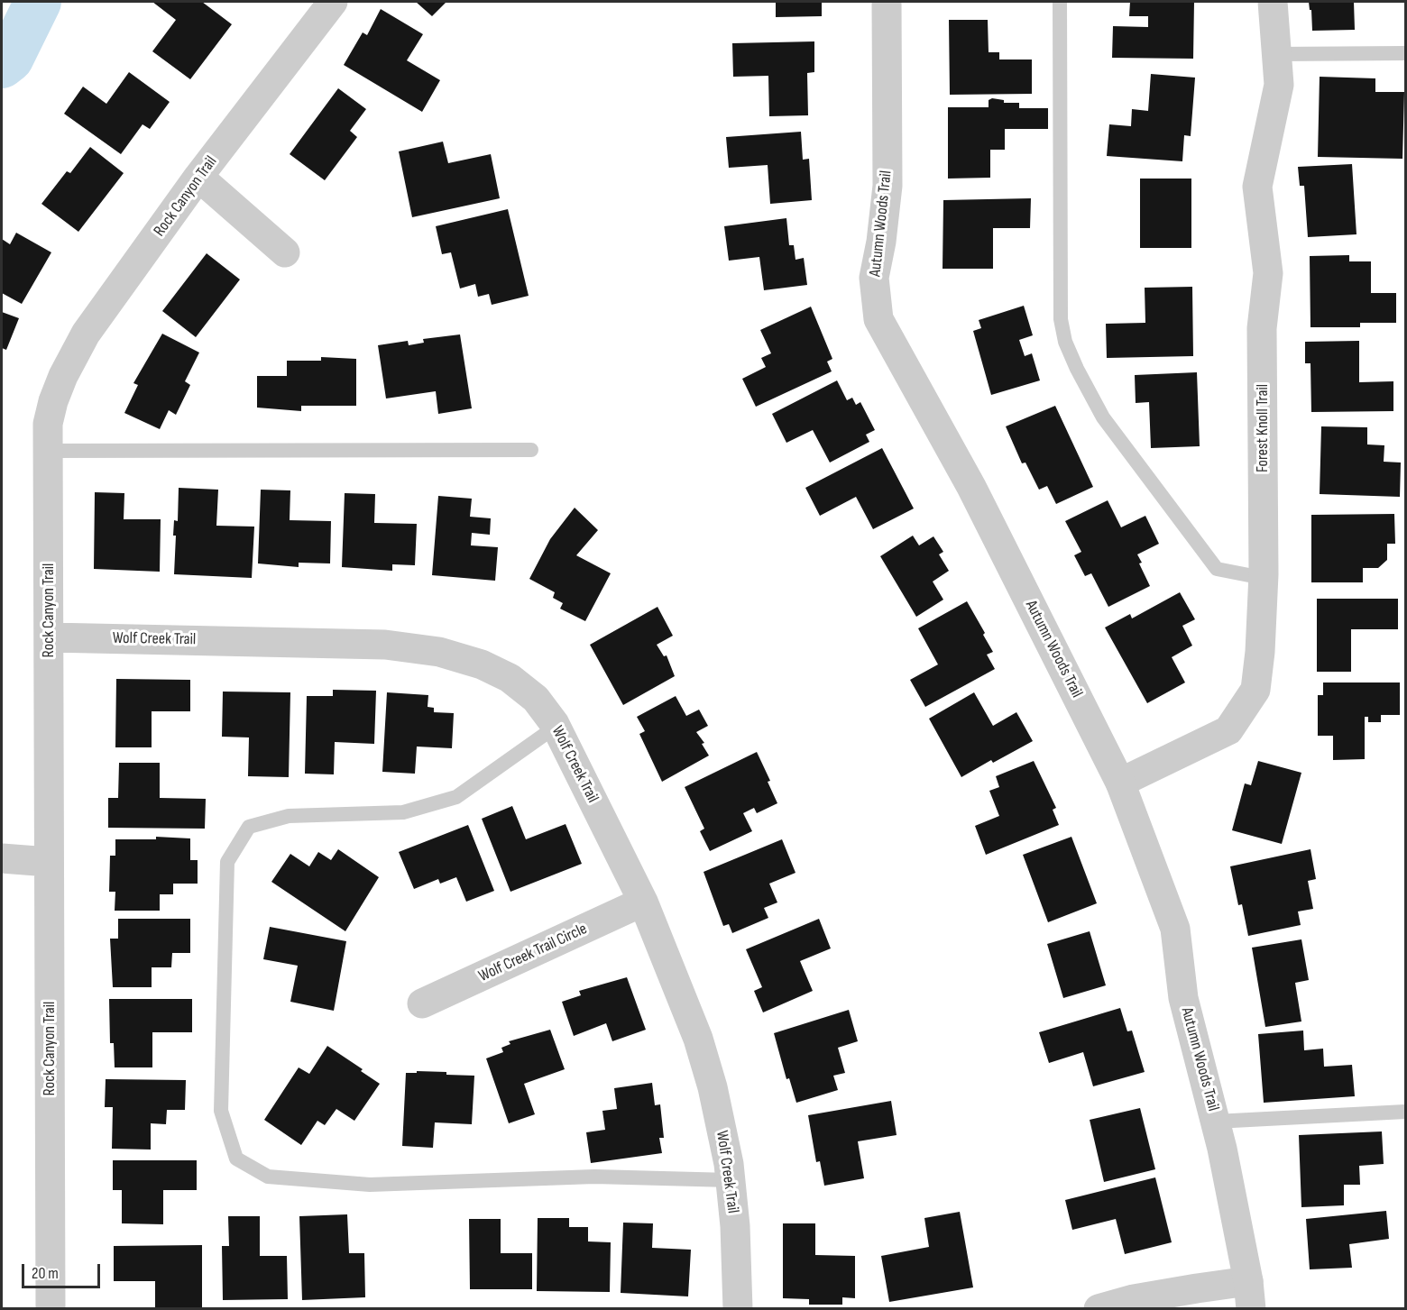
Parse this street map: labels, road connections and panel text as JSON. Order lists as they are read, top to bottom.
{
  "streets": {
    "street": [
      "Rock Canyon Trail",
      "Autumn Woods Trail",
      "Forest Knoll Trail",
      "Wolf Creek Trail",
      "Wolf Creek Trail Circle"
    ]
  },
  "crossings": [
    ["Rock Canyon Trail", "Wolf Creek Trail"],
    ["Autumn Woods Trail", "Forest Knoll Trail"],
    ["Wolf Creek Trail", "Wolf Creek Trail Circle"]
  ],
  "scale_bar": "20 m"
}
